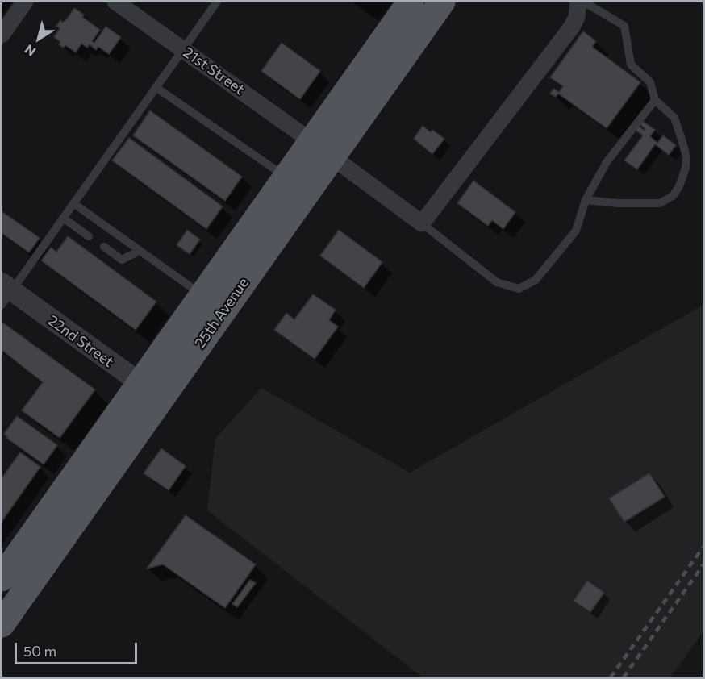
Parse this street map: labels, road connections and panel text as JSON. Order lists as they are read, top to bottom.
{
  "streets": {
    "main road": ["25th Avenue"],
    "street": ["21st Street", "22nd Street"]
  },
  "crossings": [
    ["21st Street", "25th Avenue"],
    ["25th Avenue", "22nd Street"]
  ],
  "scale_bar": "50 m",
  "north": "bottom left"
}
